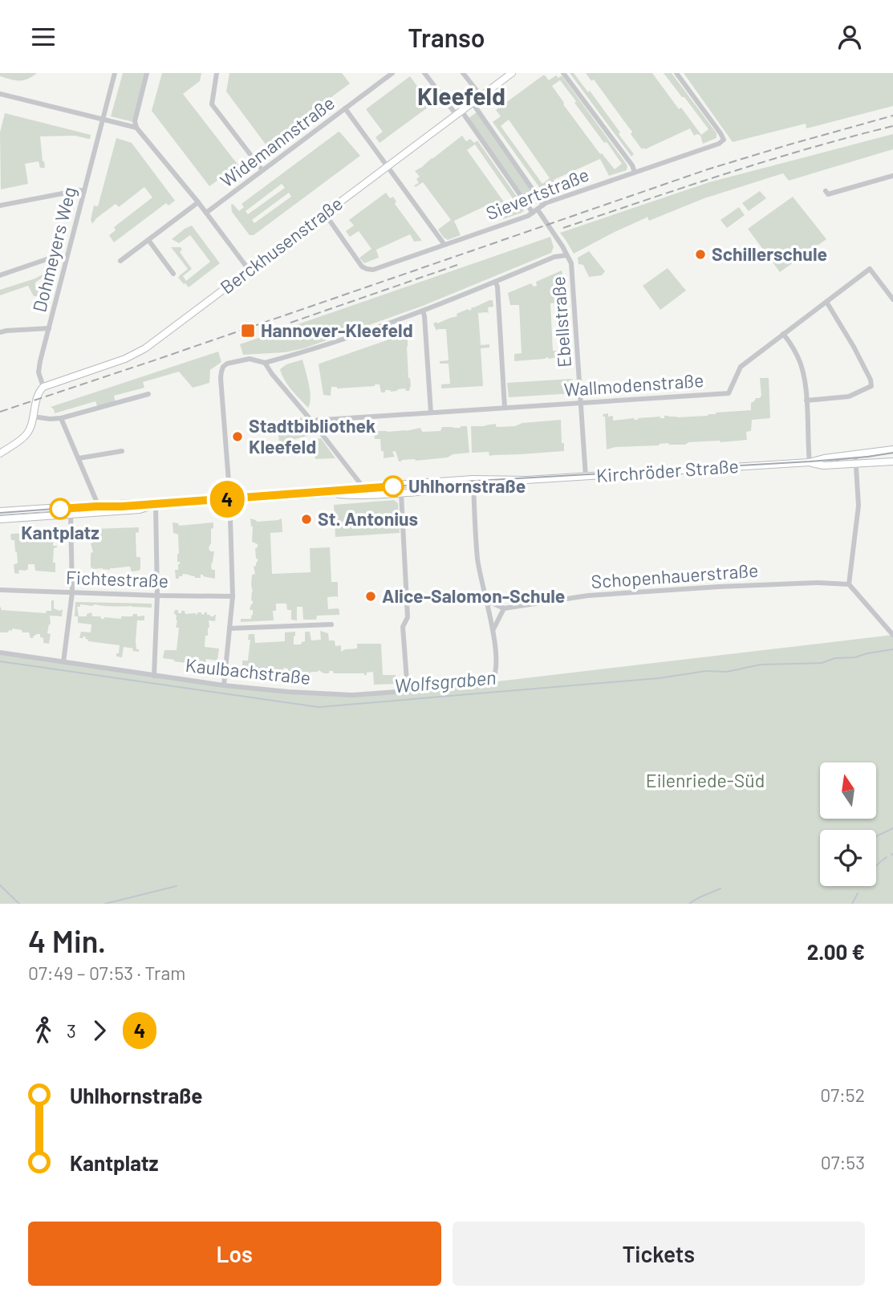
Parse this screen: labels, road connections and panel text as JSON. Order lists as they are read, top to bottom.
{
  "streets": {
    "main road": ["Berckhusenstraße", "Kirchröder Straße"],
    "street": [
      "Widemannstraße",
      "Sievertstraße",
      "Dohmeyers Weg",
      "Ebellstraße",
      "Wallmodenstraße",
      "Schopenhauerstraße",
      "Fichtestraße",
      "Kaulbachstraße"
    ]
  },
  "crossings": [
    ["Sievertstraße", "Berckhusenstraße"],
    ["Sievertstraße", "Ebellstraße"],
    ["Berckhusenstraße", "Dohmeyers Weg"],
    ["Berckhusenstraße", "Ebellstraße"],
    ["Ebellstraße", "Wallmodenstraße"],
    ["Ebellstraße", "Kirchröder Straße"]
  ],
  "districts": ["Kleefeld"],
  "water": ["Wolfsgraben"],
  "parks": ["Eilenriede-Süd"],
  "places": {
    "other": [
      "Schillerschule",
      "Stadtbibliothek Kleefeld",
      "Uhlhornstraße",
      "Kantplatz",
      "St. Antonius",
      "Alice-Salomon-Schule"
    ],
    "transit": ["Hannover-Kleefeld"]
  },
  "lines": ["tram line 4"],
  "north": "top",
  "page": {
    "header": "Transo",
    "on_map": "4",
    "heading": ["4 Min.", "07:49 – 07:53 · Tram", "2.00 €"],
    "legs": ["3", "4"],
    "list": [
      {
        "name": "Uhlhornstraße",
        "value": "07:52"
      },
      {
        "name": "Kantplatz",
        "value": "07:53"
      }
    ],
    "buttons": ["Los", "Tickets"]
  }
}
